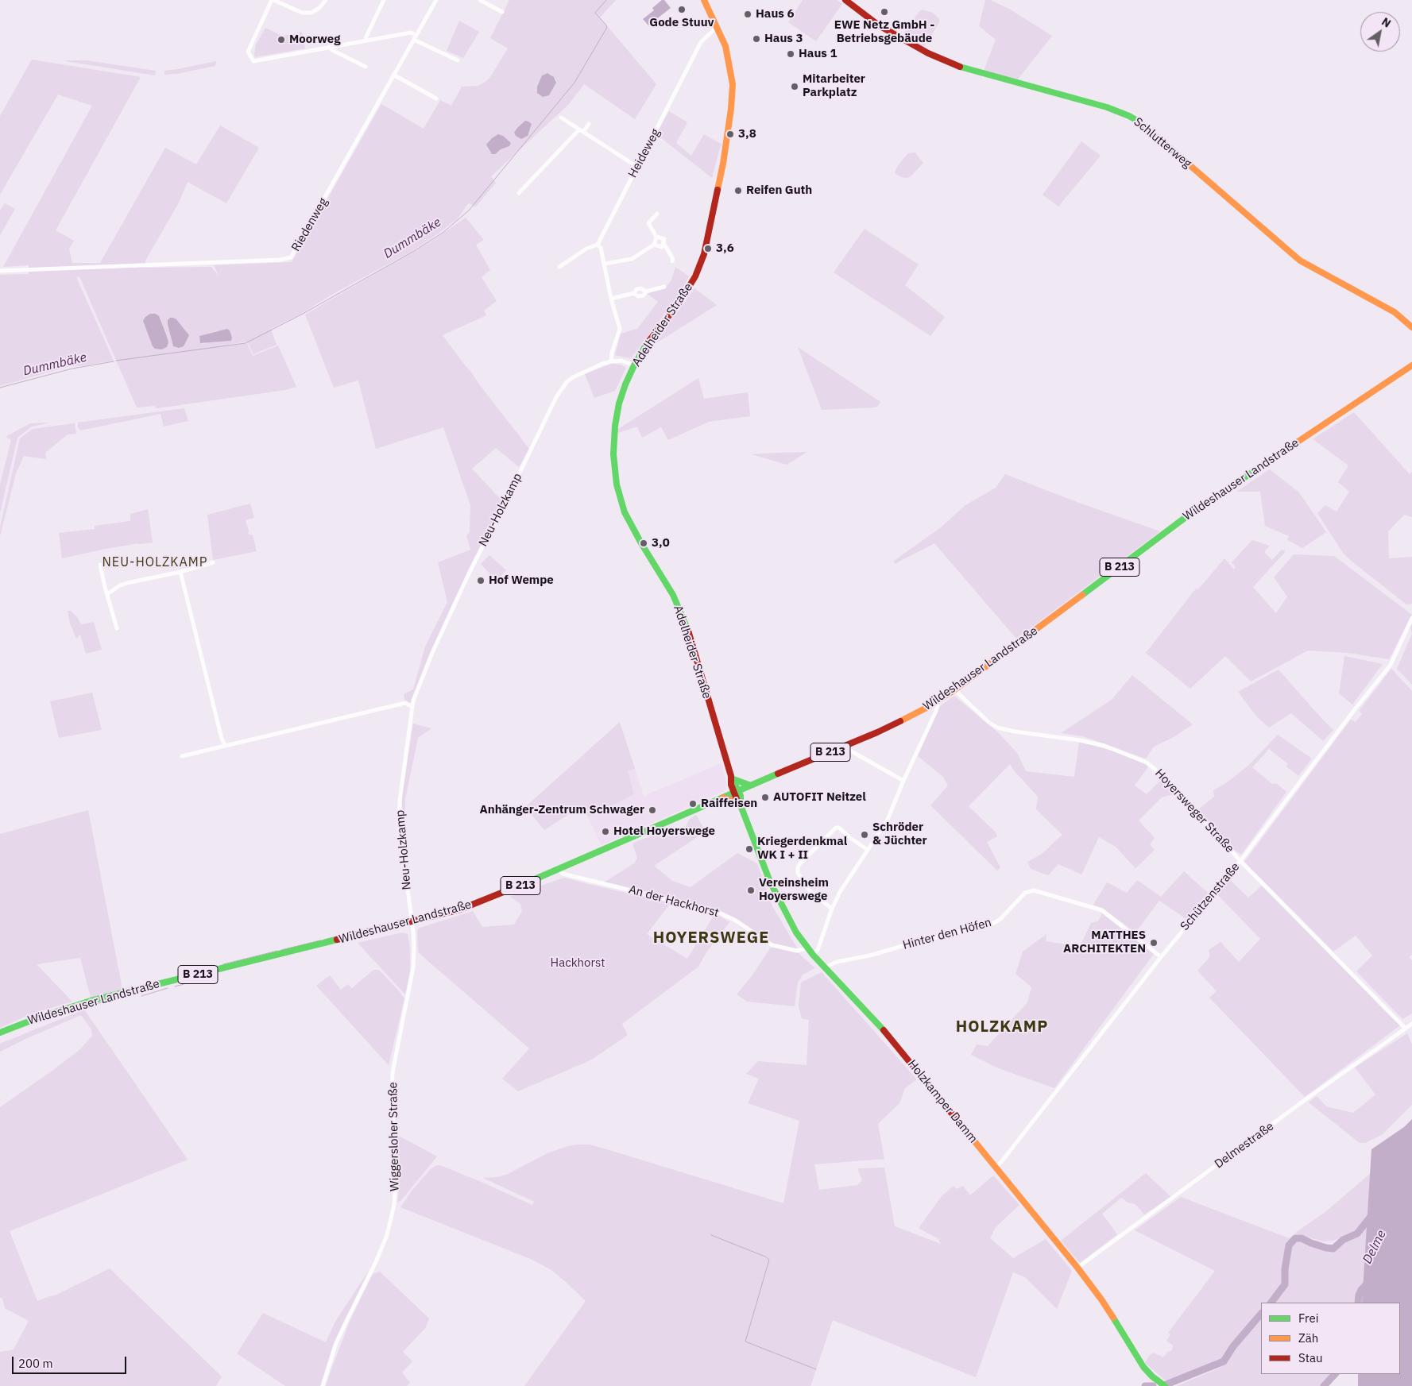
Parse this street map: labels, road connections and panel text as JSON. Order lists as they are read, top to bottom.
{
  "streets": {
    "main road": [
      "Schlutterweg",
      "Adelheider Straße",
      "Wildeshauser Landstraße",
      "B 213",
      "Holzkamper Damm"
    ],
    "street": [
      "Heideweg",
      "Riedenweg",
      "Neu-Holzkamp",
      "Hoyersweger Straße",
      "Schützenstraße",
      "An der Hackhorst",
      "Hinter den Höfen",
      "Wiggersloher Straße",
      "Delmestraße"
    ]
  },
  "crossings": [
    ["Heideweg", "Adelheider Straße"],
    ["Adelheider Straße", "Wildeshauser Landstraße"],
    ["Adelheider Straße", "Holzkamper Damm"],
    ["Wildeshauser Landstraße", "Neu-Holzkamp"],
    ["Wildeshauser Landstraße", "Hoyersweger Straße"],
    ["Wildeshauser Landstraße", "An der Hackhorst"],
    ["Wildeshauser Landstraße", "Holzkamper Damm"],
    ["Wildeshauser Landstraße", "Wiggersloher Straße"],
    ["Neu-Holzkamp", "Wiggersloher Straße"],
    ["Hoyersweger Straße", "Schützenstraße"],
    ["Hoyersweger Straße", "Delmestraße"],
    ["Schützenstraße", "Hinter den Höfen"],
    ["Schützenstraße", "Holzkamper Damm"],
    ["An der Hackhorst", "Holzkamper Damm"],
    ["Hinter den Höfen", "Holzkamper Damm"],
    ["Holzkamper Damm", "Delmestraße"]
  ],
  "districts": ["NEU-HOLZKAMP", "HOYERSWEGE", "HOLZKAMP"],
  "water": ["Dummbäke", "Delme"],
  "parks": ["Hackhorst"],
  "places": [
    "Gode Stuuv",
    "EWE Netz GmbH - Betriebsgebäude",
    "Haus 6",
    "Haus 3",
    "Moorweg",
    "Haus 1",
    "Mitarbeiter Parkplatz",
    "3,8",
    "Reifen Guth",
    "3,6",
    "3,0",
    "Hof Wempe",
    "AUTOFIT Neitzel",
    "Raiffeisen",
    "Anhänger-Zentrum Schwager",
    "Hotel Hoyerswege",
    "Schröder & Jüchter",
    "Kriegerdenkmal WK I + II",
    "Vereinsheim Hoyerswege",
    "MATTHES ARCHITEKTEN"
  ],
  "legend": ["Frei", "Zäh", "Stau"],
  "scale_bar": "200 m",
  "north": "top right"
}
